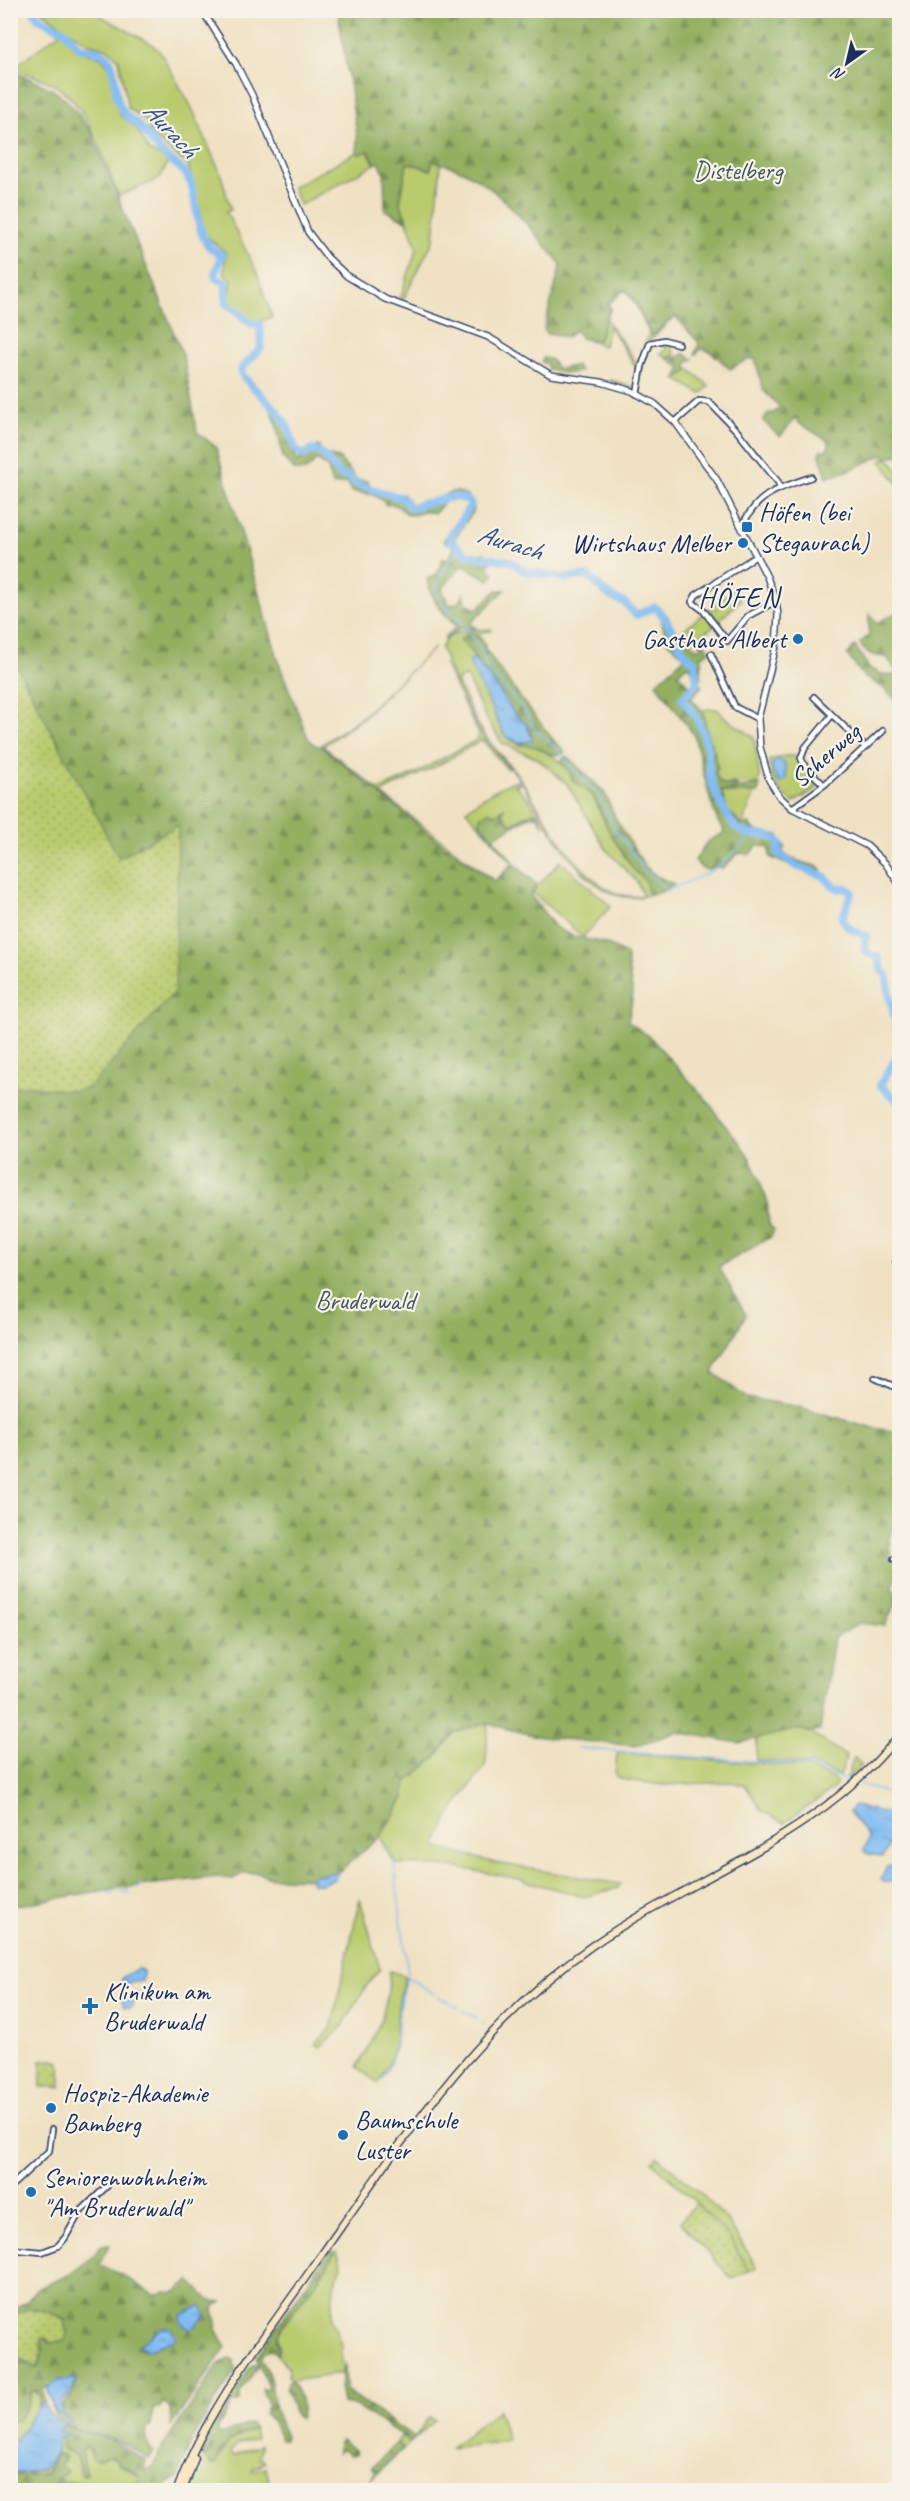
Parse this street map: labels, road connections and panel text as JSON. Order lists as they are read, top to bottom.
{
  "streets": {
    "street": ["Scherweg"]
  },
  "districts": ["HÖFEN"],
  "water": ["Aurach"],
  "parks": ["Distelberg", "Bruderwald"],
  "places": {
    "transit": ["Höfen (bei Stegaurach)"],
    "other": [
      "Wirtshaus Melber",
      "Gasthaus Albert",
      "Hospiz-Akademie Bamberg",
      "Baumschule Luster",
      "Seniorenwohnheim \"Am Bruderwald\""
    ],
    "health": ["Klinikum am Bruderwald"]
  },
  "north": "bottom left"
}
